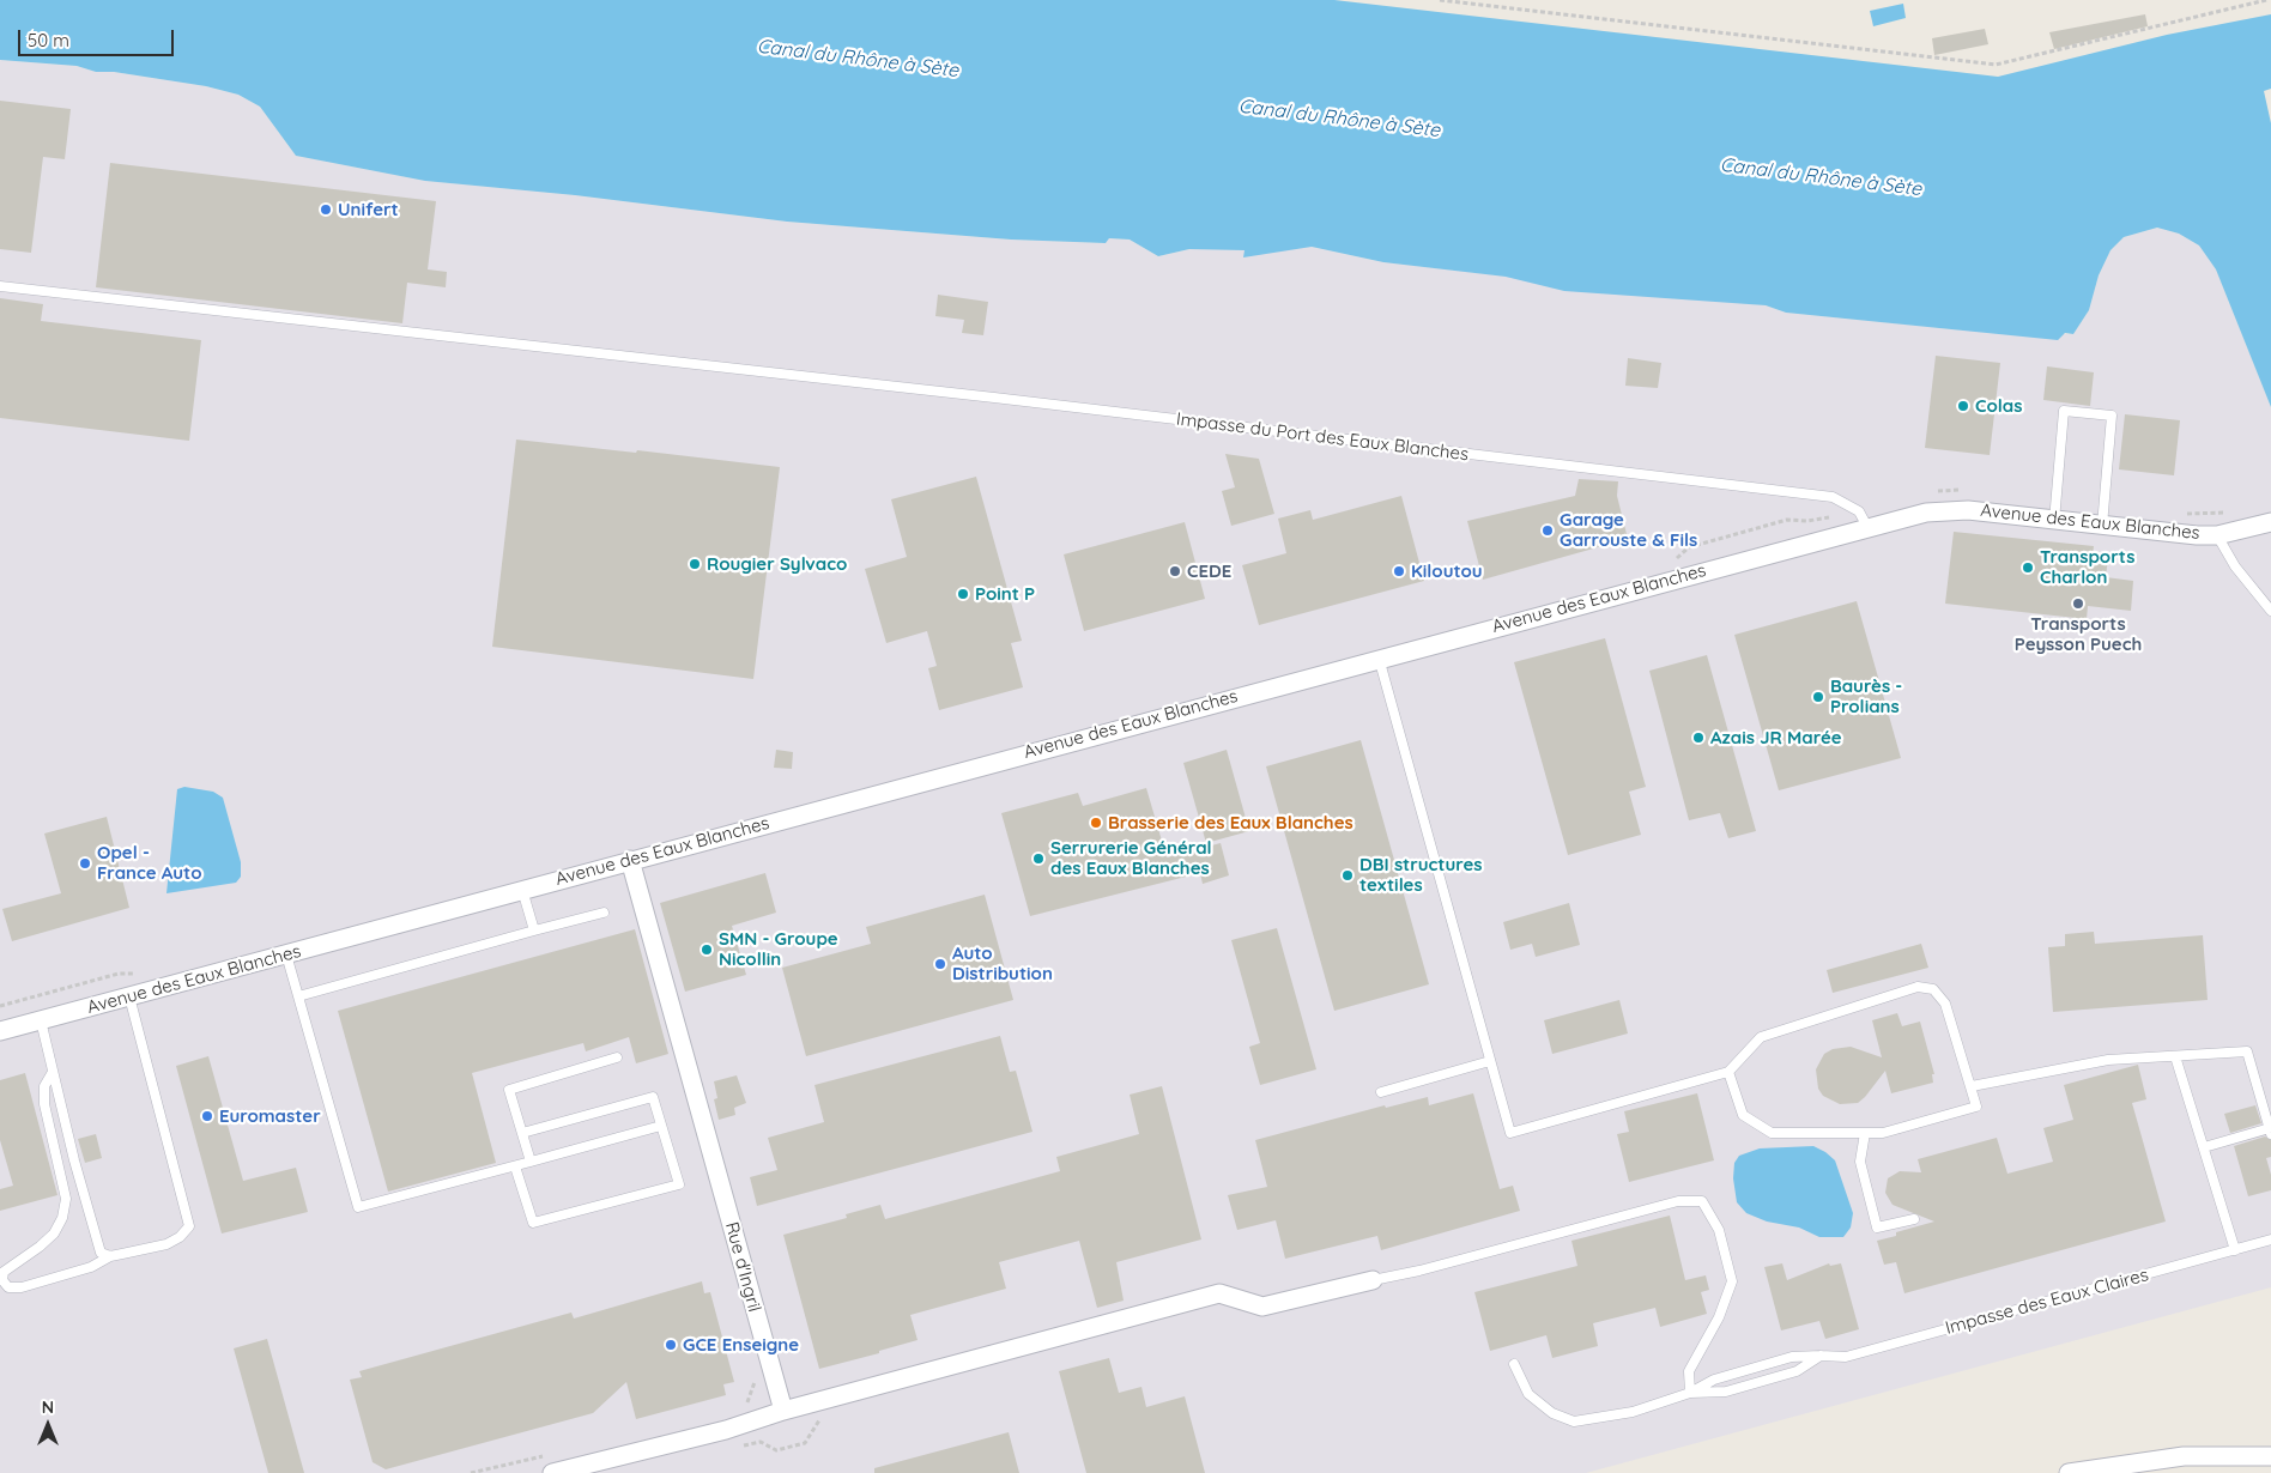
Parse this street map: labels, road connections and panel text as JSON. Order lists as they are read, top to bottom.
{
  "streets": {
    "street": ["Avenue des Eaux Blanches", "Rue d'Ingril"],
    "lane": ["Impasse du Port des Eaux Blanches", "Impasse des Eaux Claires"]
  },
  "crossings": [
    ["Impasse du Port des Eaux Blanches", "Avenue des Eaux Blanches"],
    ["Avenue des Eaux Blanches", "Rue d'Ingril"]
  ],
  "water": ["Canal du Rhône à Sète"],
  "places": [
    "Unifert",
    "Colas",
    "Garage Garrouste & Fils",
    "Rougier Sylvaco",
    "Transports Charlon",
    "CEDE",
    "Kiloutou",
    "Point P",
    "Transports Peysson Puech",
    "Baurès - Prolians",
    "Azais JR Marée",
    "Brasserie des Eaux Blanches",
    "Serrurerie Général des Eaux Blanches",
    "Opel - France Auto",
    "DBI structures textiles",
    "SMN - Groupe Nicollin",
    "Auto Distribution",
    "Euromaster",
    "GCE Enseigne"
  ],
  "scale_bar": "50 m",
  "north": "top"
}
